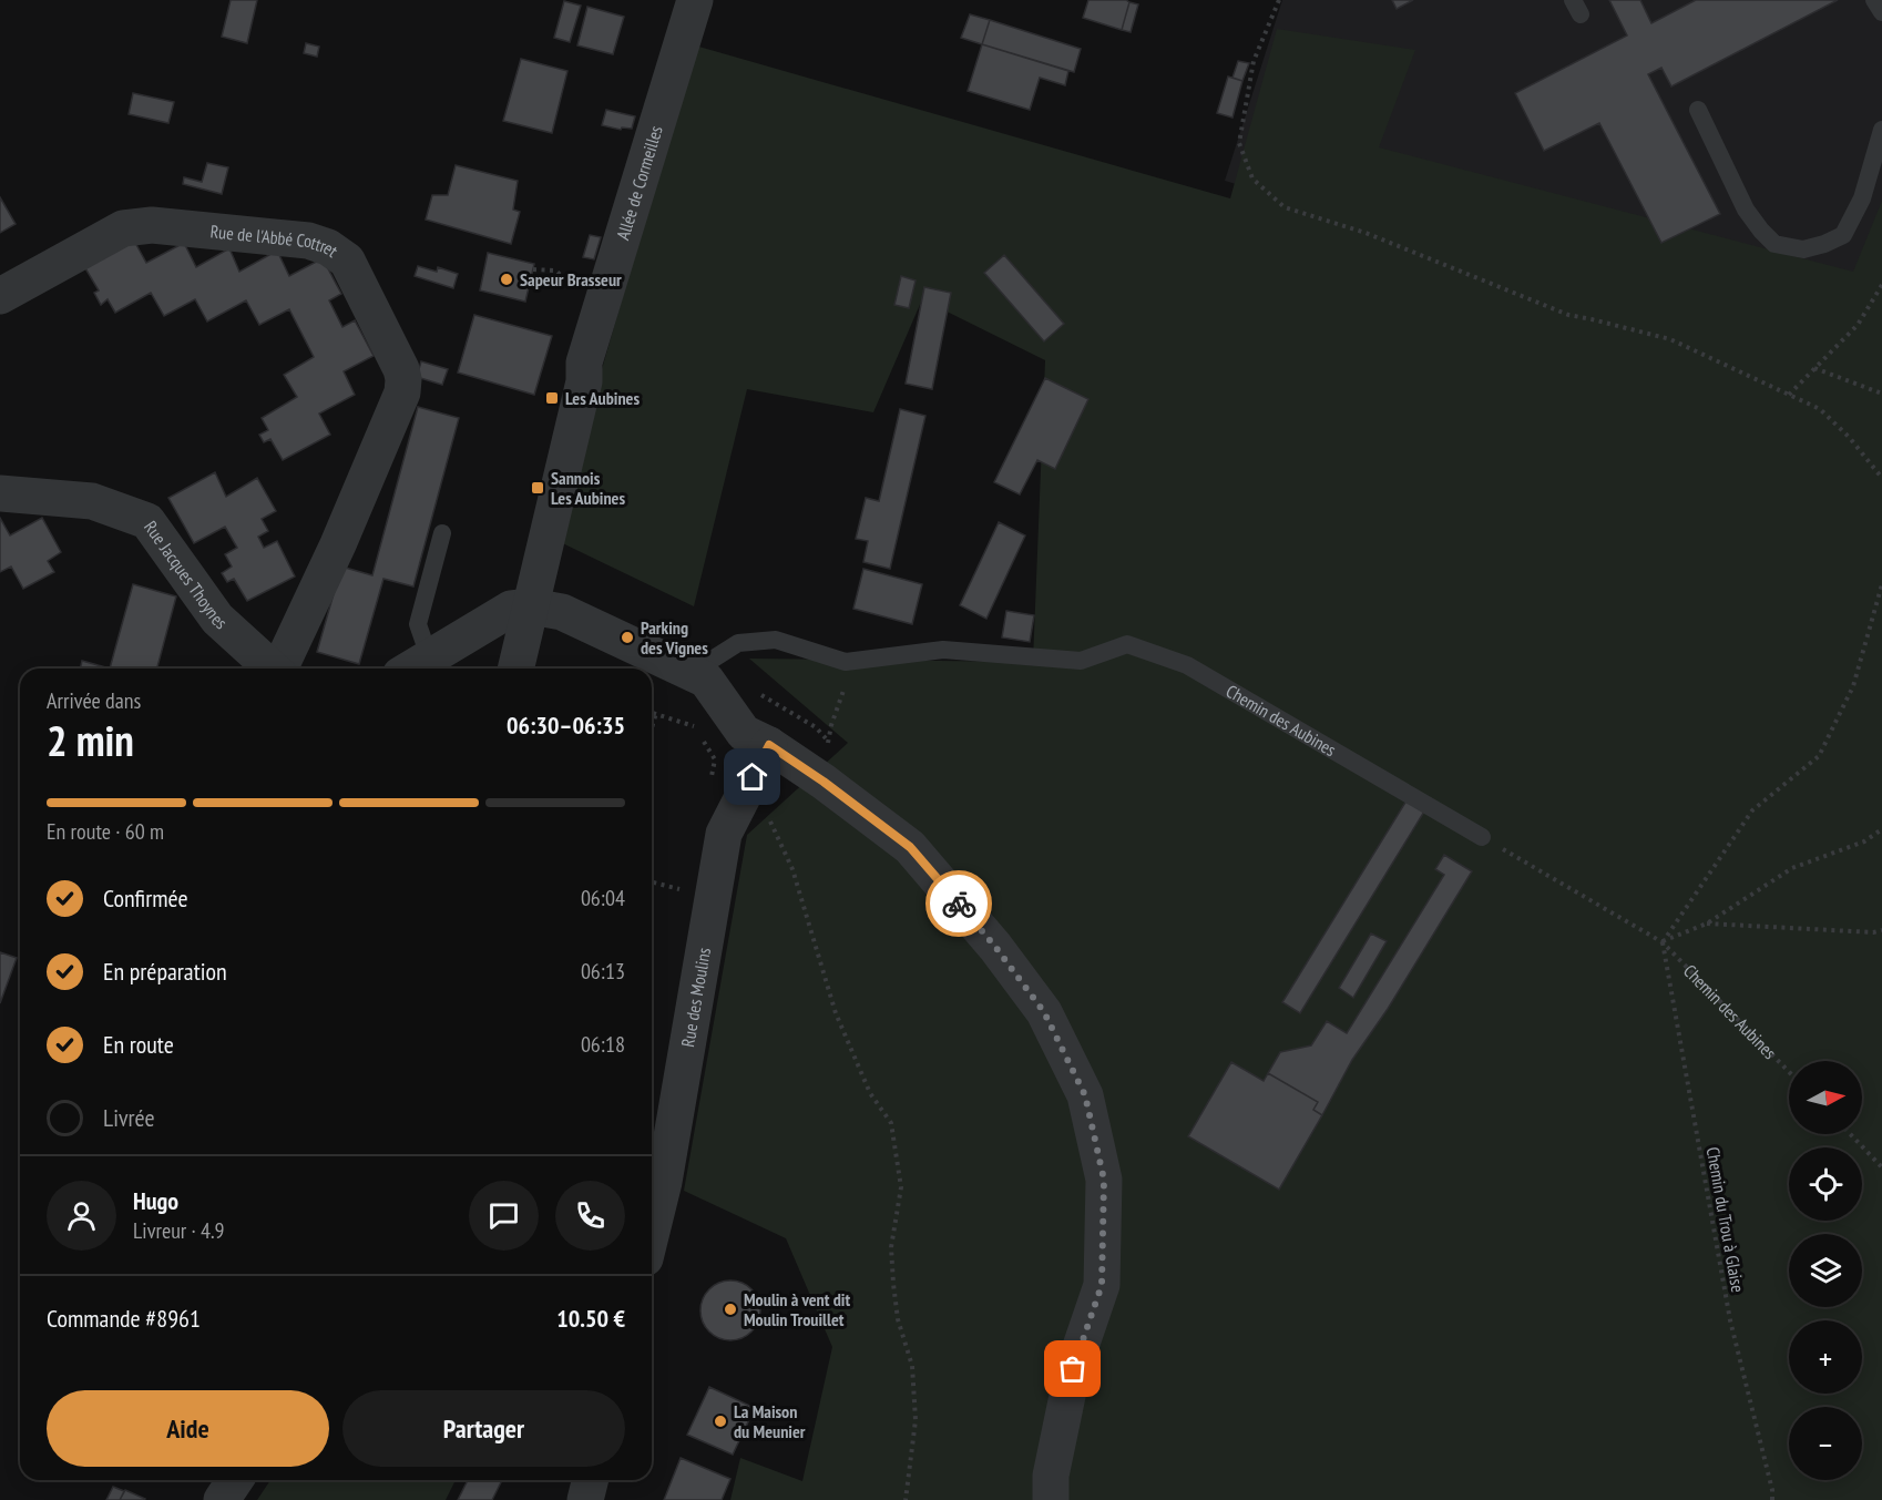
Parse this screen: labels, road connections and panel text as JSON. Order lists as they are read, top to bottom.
{
  "streets": {
    "street": [
      "Allée de Cormeilles",
      "Rue de l'Abbé Cottret",
      "Rue Jacques Thoynes",
      "Rue des Moulins"
    ],
    "lane": ["Chemin des Aubines"],
    "path": ["Chemin du Trou à Glaise"]
  },
  "crossings": [
    ["Chemin des Aubines", "Chemin du Trou à Glaise"]
  ],
  "places": {
    "other": [
      "Sapeur Brasseur",
      "Parking des Vignes",
      "Moulin à vent dit Moulin Trouillet",
      "La Maison du Meunier"
    ],
    "transit": ["Les Aubines", "Sannois Les Aubines"]
  },
  "north": "right",
  "page": {
    "heading": ["2 min", "Arrivée dans", "06:30–06:35"],
    "panel": [
      "Hugo",
      "Livreur · 4.9",
      "Commande #8961",
      "10.50 €"
    ],
    "bar": "En route · 60 m",
    "list": [
      ["Confirmée", "06:04"],
      ["En préparation", "06:13"],
      ["En route", "06:18"],
      "Livrée"
    ],
    "map_buttons": ["+", "−"],
    "buttons": ["Aide", "Partager"]
  }
}
